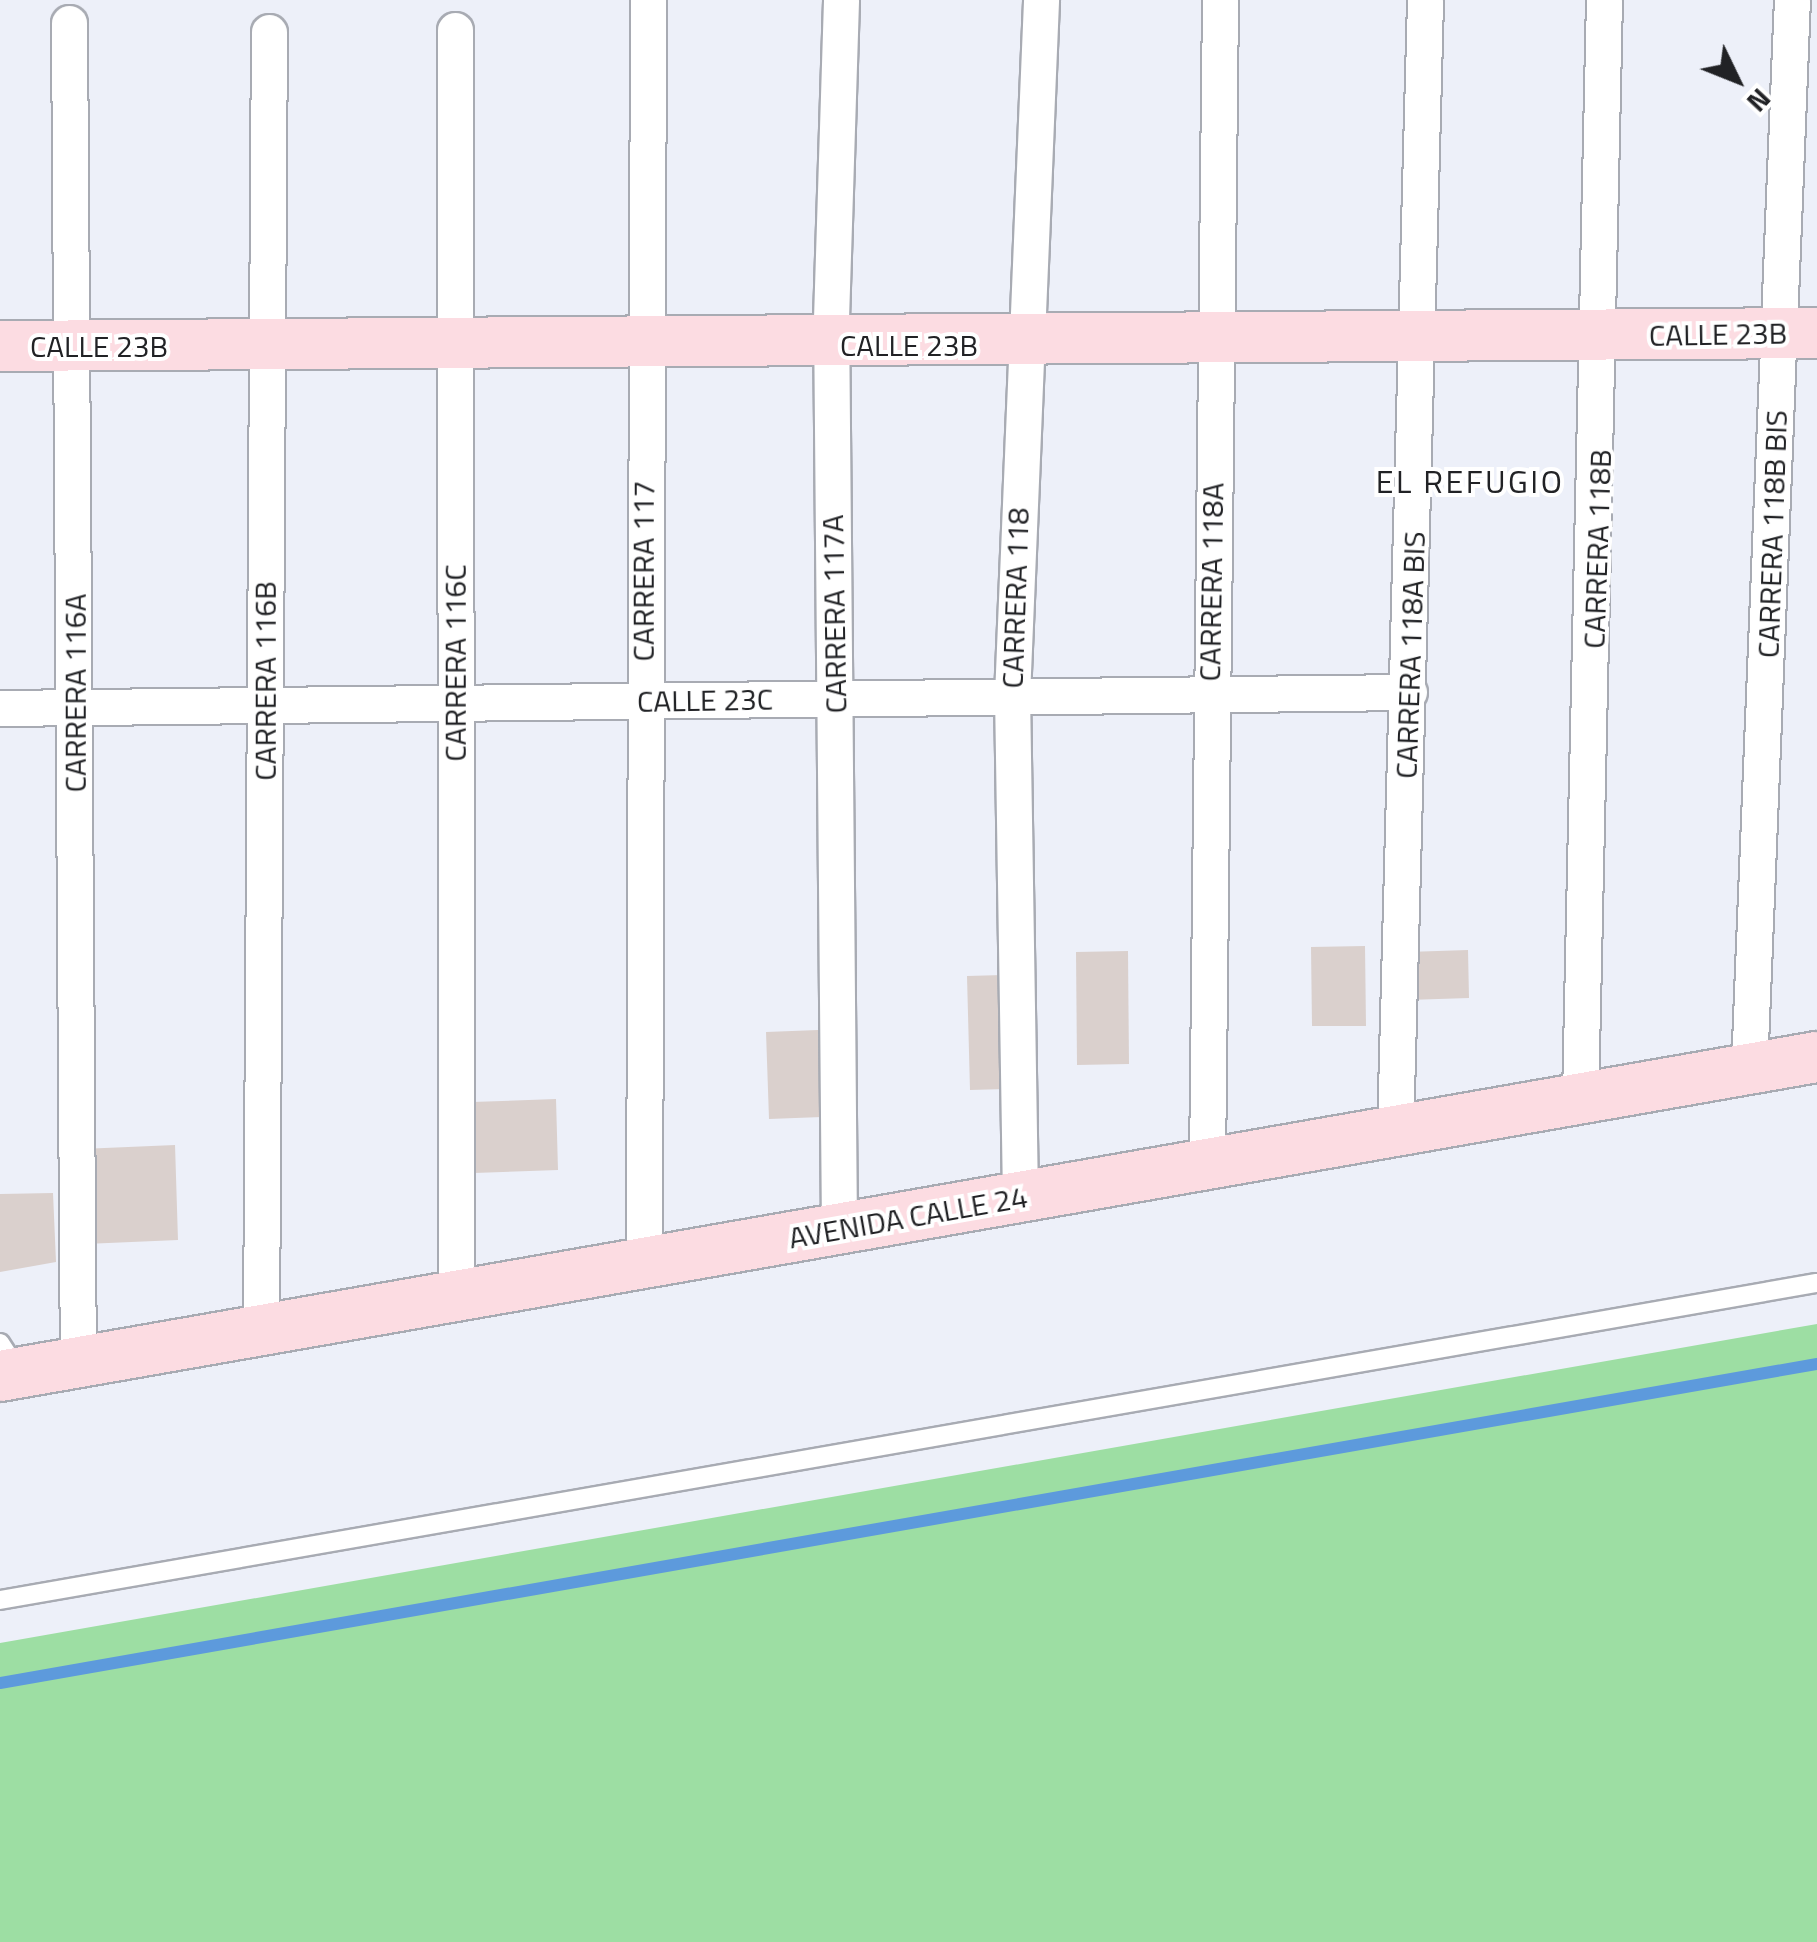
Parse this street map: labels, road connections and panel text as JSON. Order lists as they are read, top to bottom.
{
  "streets": {
    "main road": ["CALLE 23B", "AVENIDA CALLE 24"],
    "street": [
      "CARRERA 118B BIS",
      "CARRERA 118B",
      "CARRERA 117",
      "CARRERA 118A",
      "CARRERA 118",
      "CARRERA 117A",
      "CARRERA 118A BIS",
      "CARRERA 116C",
      "CARRERA 116B",
      "CARRERA 116A",
      "CALLE 23C"
    ]
  },
  "crossings": [
    ["CALLE 23B", "CARRERA 118B BIS"],
    ["CALLE 23B", "CARRERA 118B"],
    ["CALLE 23B", "CARRERA 117"],
    ["CALLE 23B", "CARRERA 118A"],
    ["CALLE 23B", "CARRERA 118"],
    ["CALLE 23B", "CARRERA 117A"],
    ["CALLE 23B", "CARRERA 118A BIS"],
    ["CALLE 23B", "CARRERA 116C"],
    ["CALLE 23B", "CARRERA 116B"],
    ["CALLE 23B", "CARRERA 116A"],
    ["CARRERA 118B BIS", "AVENIDA CALLE 24"],
    ["CARRERA 118B", "AVENIDA CALLE 24"],
    ["CARRERA 117", "CALLE 23C"],
    ["CARRERA 117", "AVENIDA CALLE 24"],
    ["CARRERA 118A", "CALLE 23C"],
    ["CARRERA 118A", "AVENIDA CALLE 24"],
    ["CARRERA 118", "CALLE 23C"],
    ["CARRERA 118", "AVENIDA CALLE 24"],
    ["CARRERA 117A", "CALLE 23C"],
    ["CARRERA 117A", "AVENIDA CALLE 24"],
    ["CARRERA 118A BIS", "CALLE 23C"],
    ["CARRERA 118A BIS", "AVENIDA CALLE 24"],
    ["CARRERA 116C", "CALLE 23C"],
    ["CARRERA 116C", "AVENIDA CALLE 24"],
    ["CARRERA 116B", "CALLE 23C"],
    ["CARRERA 116B", "AVENIDA CALLE 24"],
    ["CARRERA 116A", "CALLE 23C"],
    ["CARRERA 116A", "AVENIDA CALLE 24"]
  ],
  "districts": ["EL REFUGIO"],
  "north": "bottom right"
}
